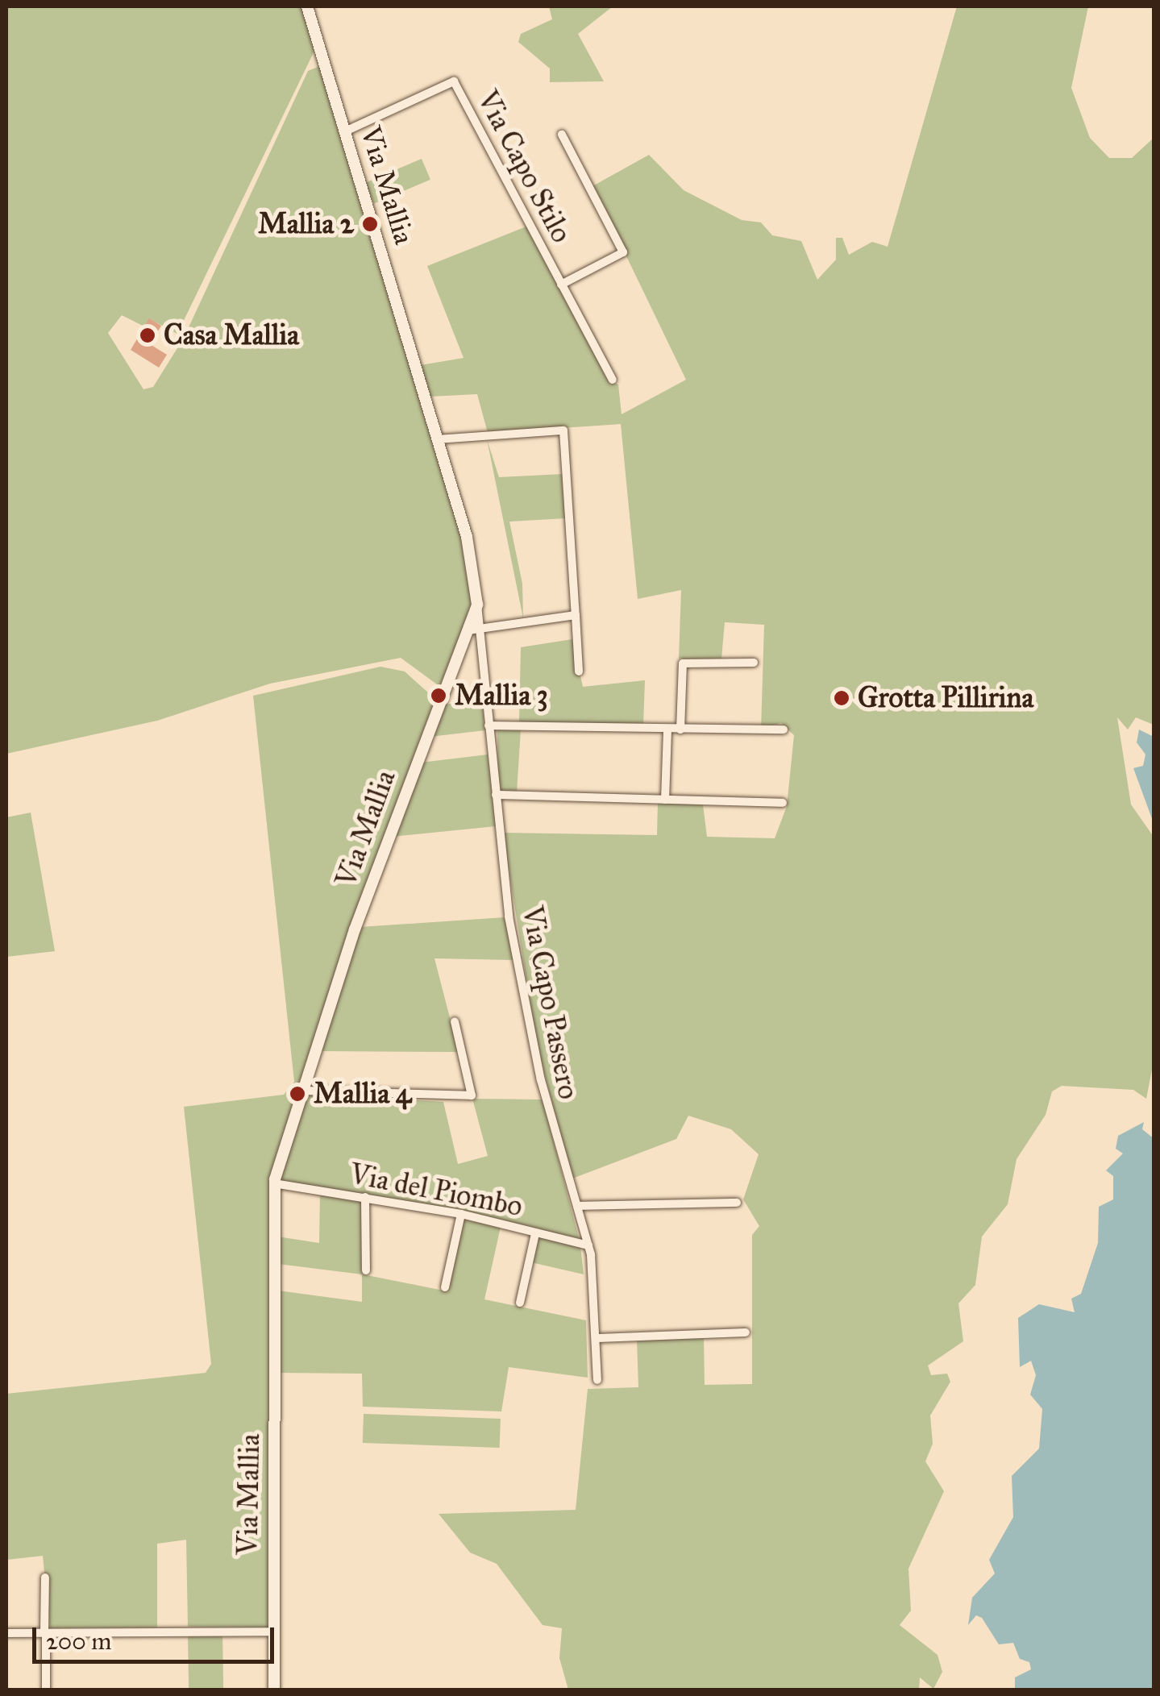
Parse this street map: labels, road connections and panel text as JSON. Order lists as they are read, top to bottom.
{
  "streets": {
    "street": [
      "Via Capo Stilo",
      "Via Mallia",
      "Via Capo Passero",
      "Via del Piombo"
    ]
  },
  "crossings": [
    ["Via Capo Stilo", "Via Mallia"],
    ["Via Mallia", "Via Capo Passero"],
    ["Via Mallia", "Via del Piombo"],
    ["Via Capo Passero", "Via del Piombo"]
  ],
  "places": [
    "Mallia 2",
    "Casa Mallia",
    "Mallia 3",
    "Grotta Pillirina",
    "Mallia 4"
  ],
  "scale_bar": "200 m"
}
